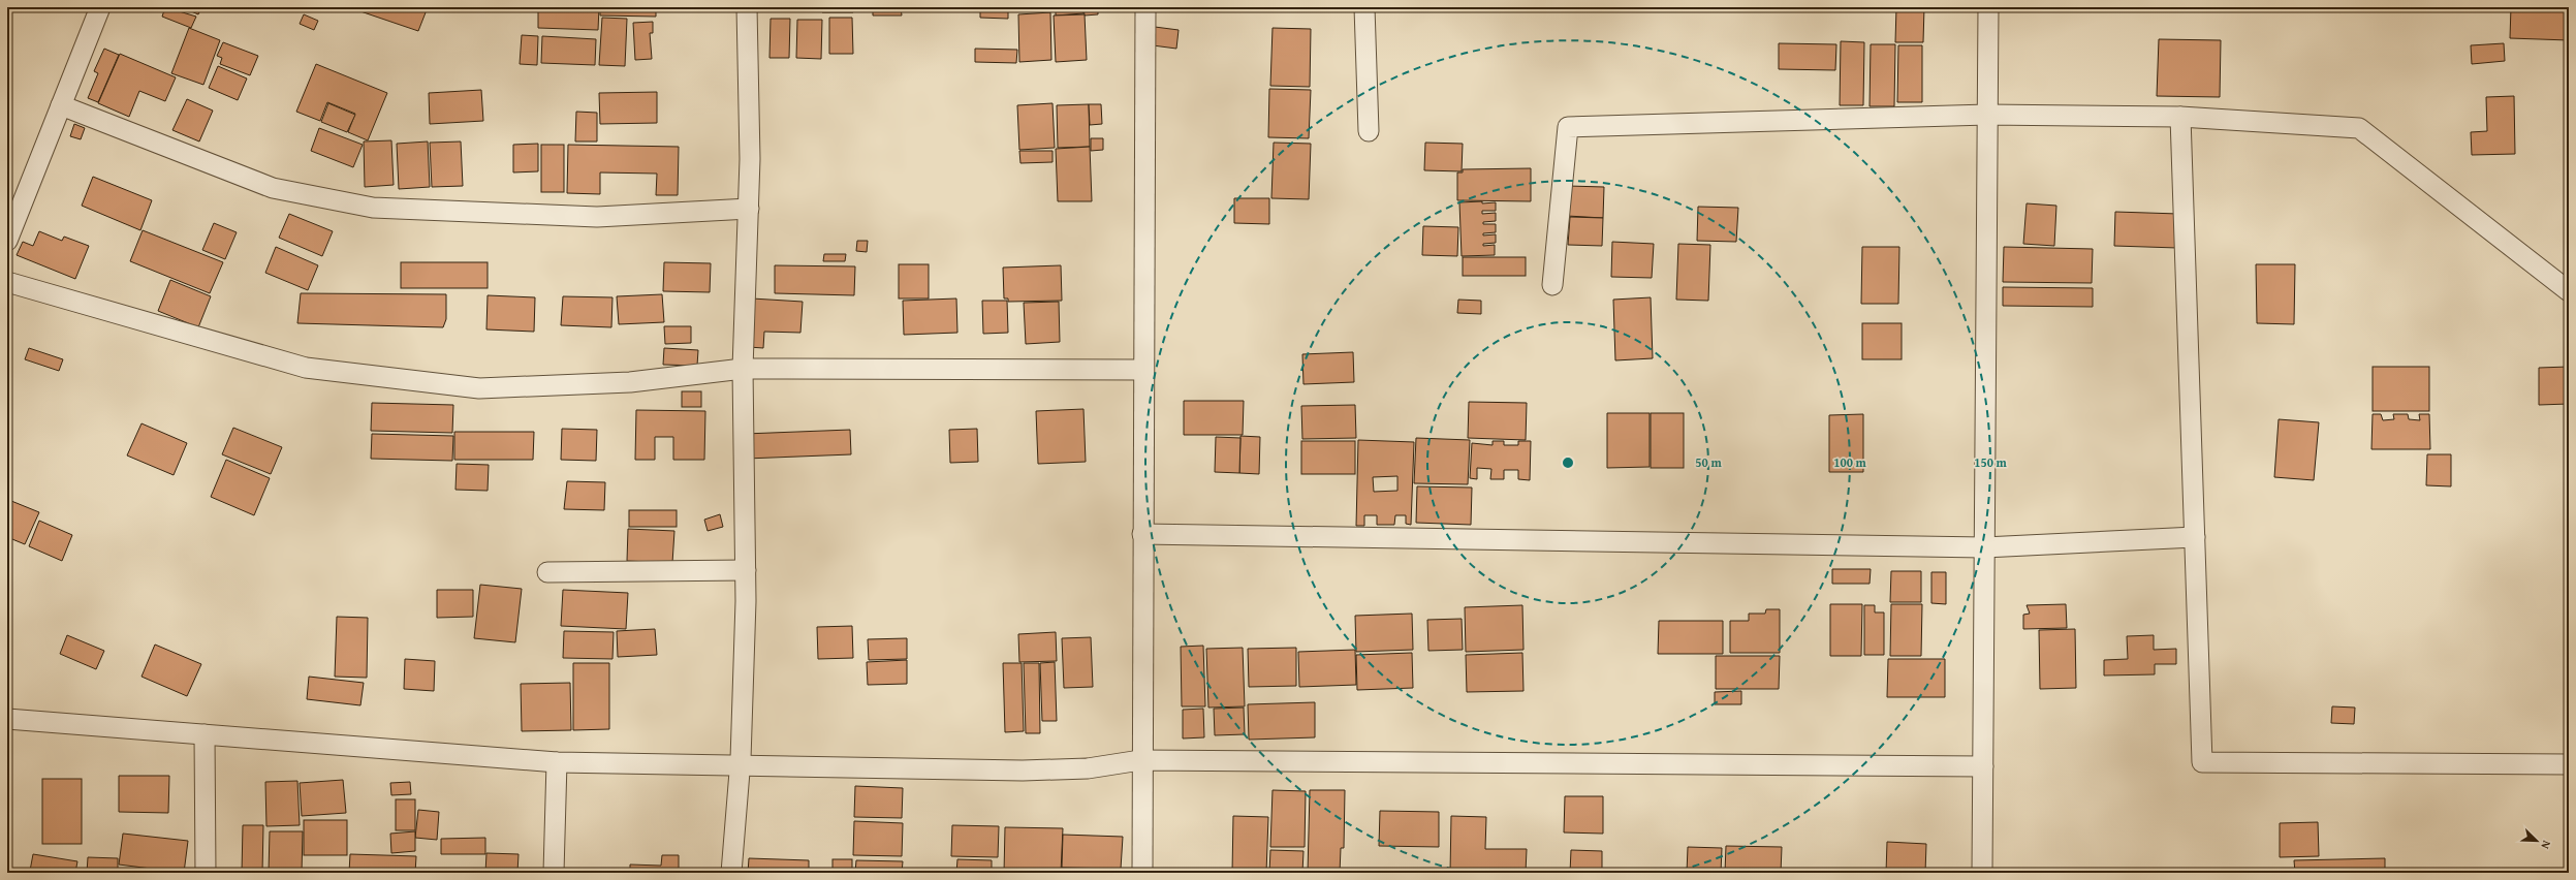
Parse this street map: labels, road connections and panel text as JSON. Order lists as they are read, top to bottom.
{
  "north": "bottom right",
  "rings": ["50 m", "100 m", "150 m"]
}
